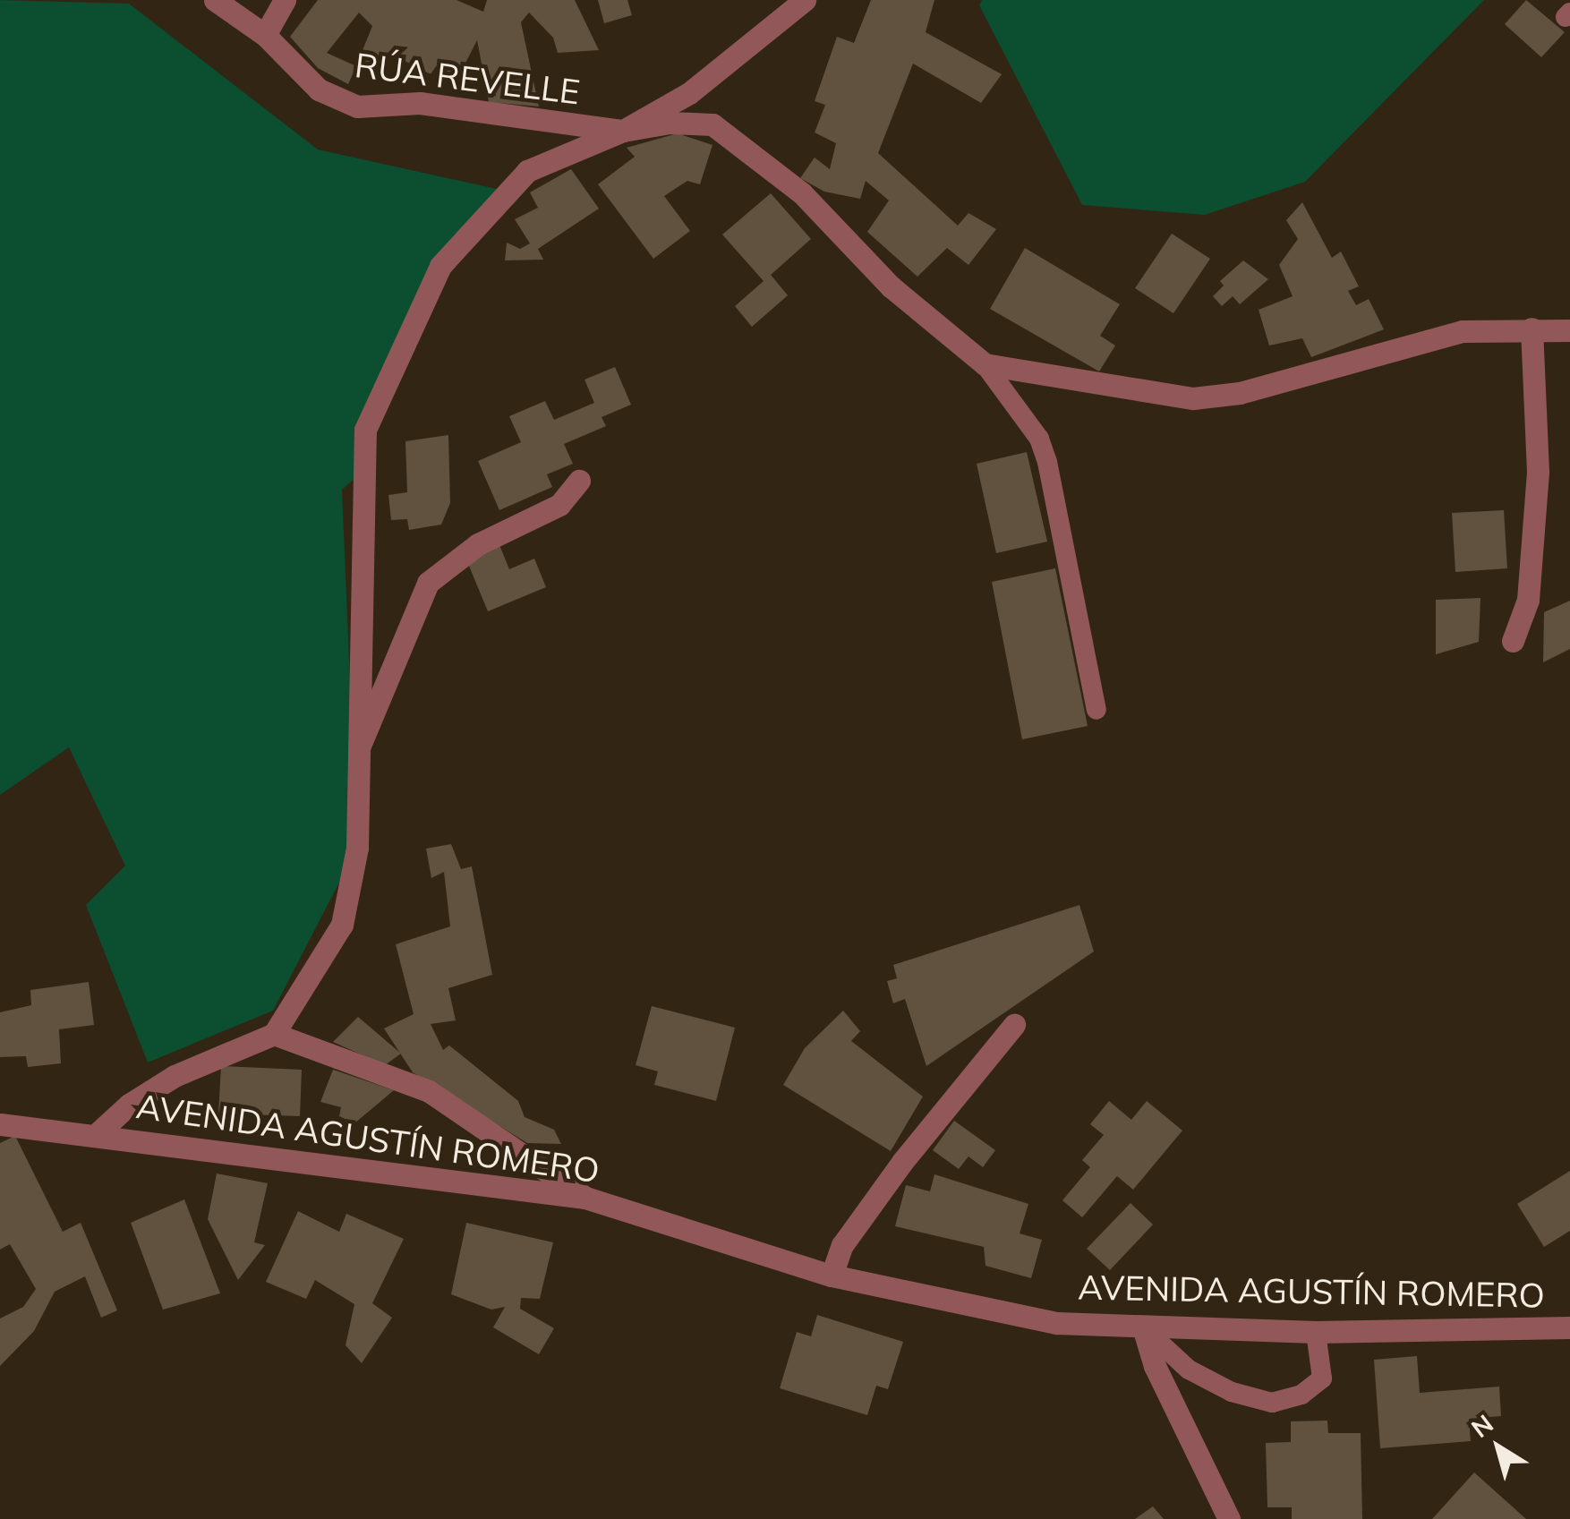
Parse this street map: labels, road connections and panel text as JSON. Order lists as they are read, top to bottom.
{
  "streets": {
    "street": ["RÚA REVELLE", "AVENIDA AGUSTÍN ROMERO"]
  },
  "north": "top left"
}
